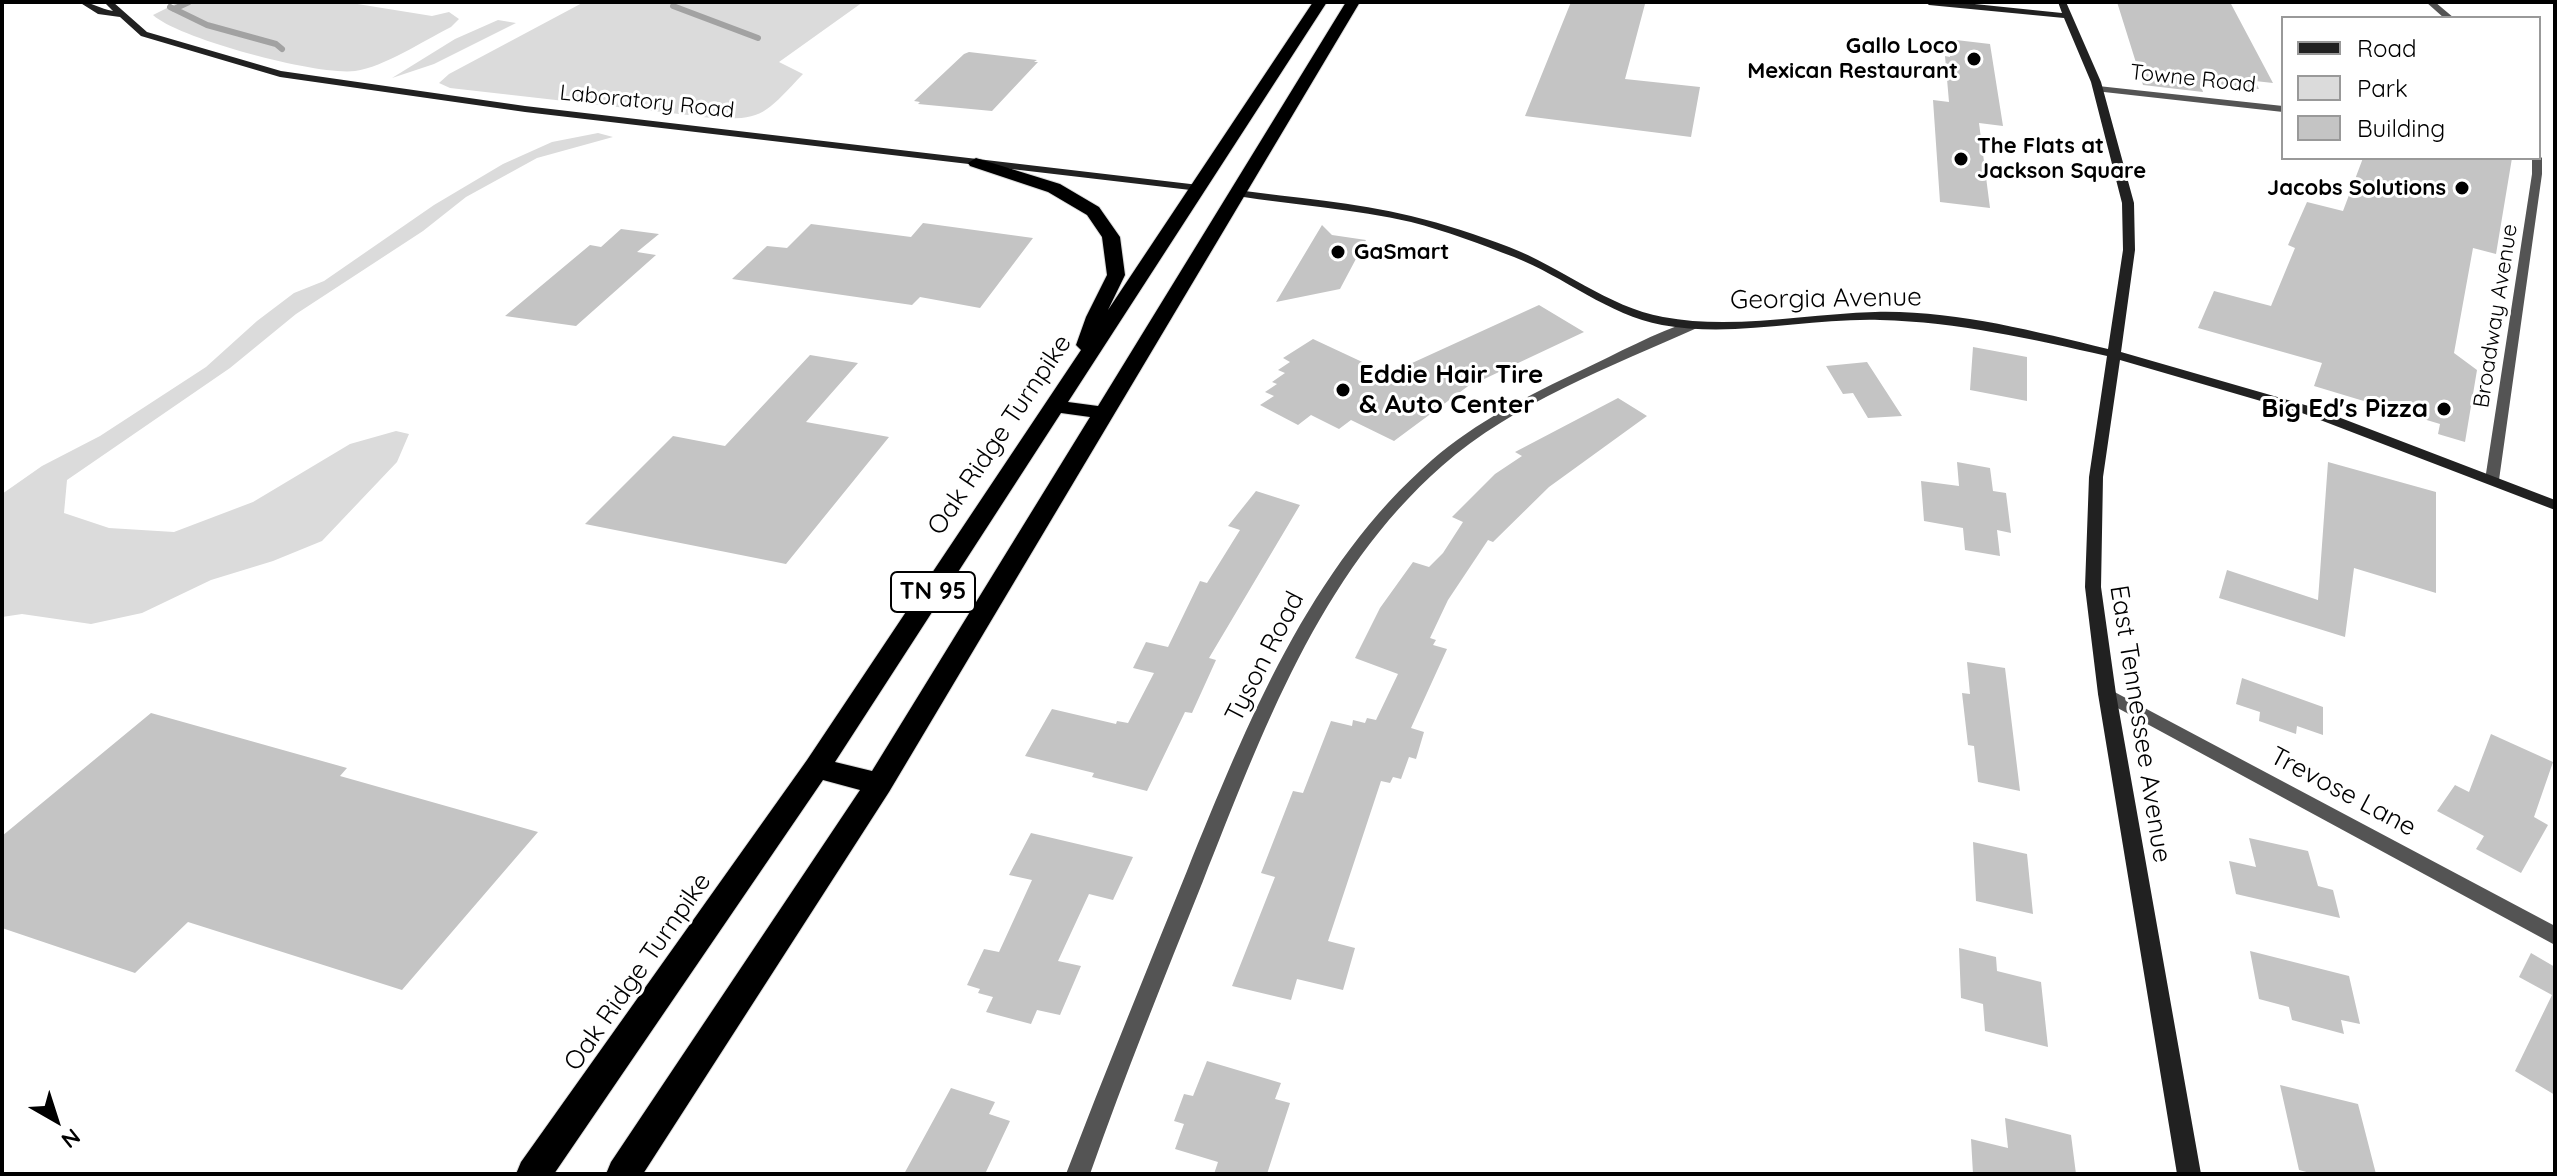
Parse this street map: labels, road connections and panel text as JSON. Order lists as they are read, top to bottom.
{
  "streets": {
    "highway": ["Oak Ridge Turnpike", "TN 95"],
    "street": [
      "Towne Road",
      "Laboratory Road",
      "Georgia Avenue",
      "Broadway Avenue",
      "Tyson Road",
      "East Tennessee Avenue",
      "Trevose Lane"
    ]
  },
  "crossings": [
    ["Towne Road", "East Tennessee Avenue"],
    ["Laboratory Road", "Georgia Avenue"],
    ["Laboratory Road", "Oak Ridge Turnpike"],
    ["Georgia Avenue", "Broadway Avenue"],
    ["Georgia Avenue", "Oak Ridge Turnpike"],
    ["Georgia Avenue", "Tyson Road"],
    ["Georgia Avenue", "East Tennessee Avenue"],
    ["East Tennessee Avenue", "Trevose Lane"]
  ],
  "places": [
    "Gallo Loco Mexican Restaurant",
    "The Flats at Jackson Square",
    "Jacobs Solutions",
    "GaSmart",
    "Eddie Hair Tire & Auto Center",
    "Big Ed's Pizza"
  ],
  "legend": ["Road", "Park", "Building"],
  "north": "bottom right"
}
